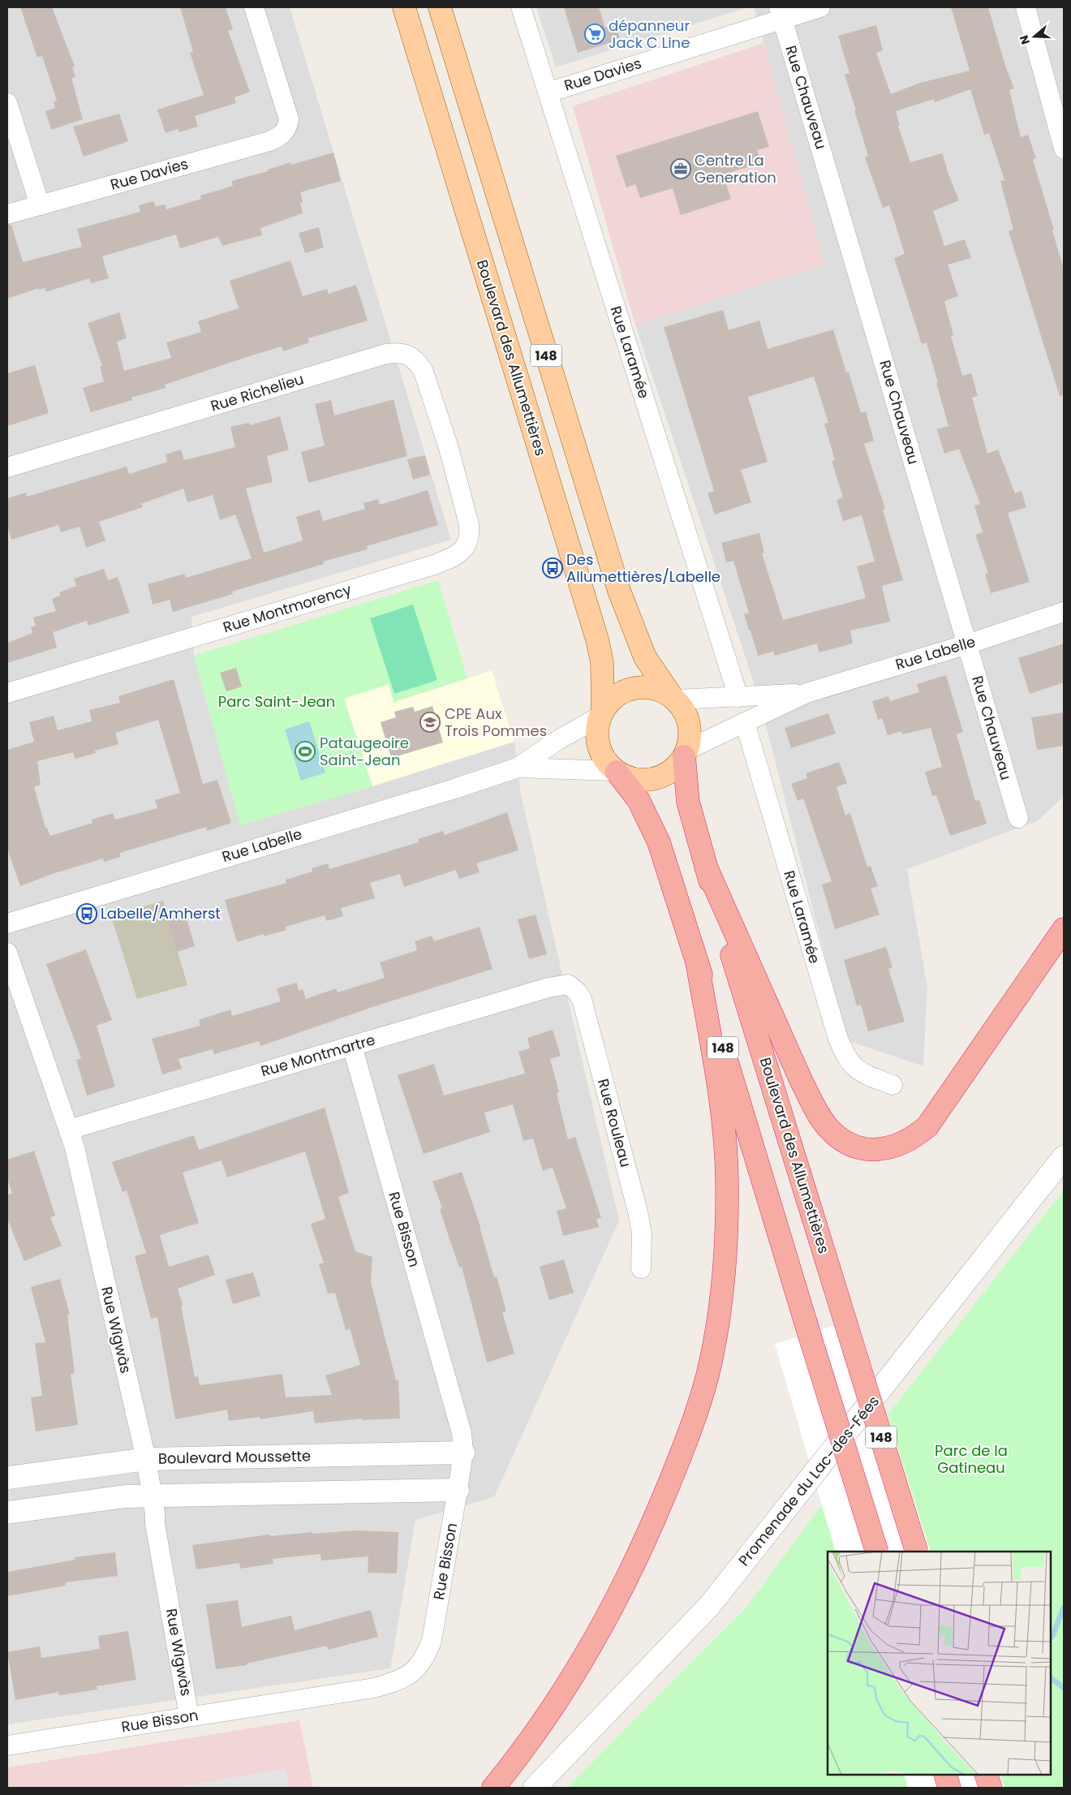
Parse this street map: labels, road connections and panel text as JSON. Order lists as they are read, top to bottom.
{
  "streets": {
    "highway": ["148", "Boulevard des Allumettières"],
    "street": [
      "Rue Davies",
      "Rue Chauveau",
      "Rue Laramée",
      "Rue Richelieu",
      "Rue Montmorency",
      "Rue Labelle",
      "Rue Montmartre",
      "Rue Rouleau",
      "Rue Bisson",
      "Rue Wìgwàs",
      "Boulevard Moussette",
      "Promenade du Lac-des-Fées"
    ]
  },
  "crossings": [
    ["Rue Davies", "Rue Chauveau"],
    ["Rue Davies", "Rue Laramée"],
    ["Rue Chauveau", "Rue Labelle"],
    ["Rue Laramée", "Rue Labelle"],
    ["148", "Boulevard des Allumettières"],
    ["148", "Rue Labelle"],
    ["Boulevard des Allumettières", "Rue Labelle"],
    ["Rue Richelieu", "Rue Montmorency"],
    ["Rue Montmartre", "Rue Rouleau"],
    ["Rue Montmartre", "Rue Bisson"],
    ["Rue Montmartre", "Rue Wìgwàs"],
    ["Rue Bisson", "Rue Wìgwàs"],
    ["Rue Bisson", "Boulevard Moussette"],
    ["Rue Wìgwàs", "Boulevard Moussette"]
  ],
  "parks": ["Parc Saint-Jean", "Parc de la Gatineau"],
  "places": {
    "supermarket": ["dépanneur Jack C Line"],
    "office": ["Centre La Generation"],
    "bus stop": ["Des Allumettières/Labelle", "Labelle/Amherst"],
    "school or university": ["CPE Aux Trois Pommes"],
    "sports": ["Pataugeoire Saint-Jean"]
  },
  "north": "left"
}
